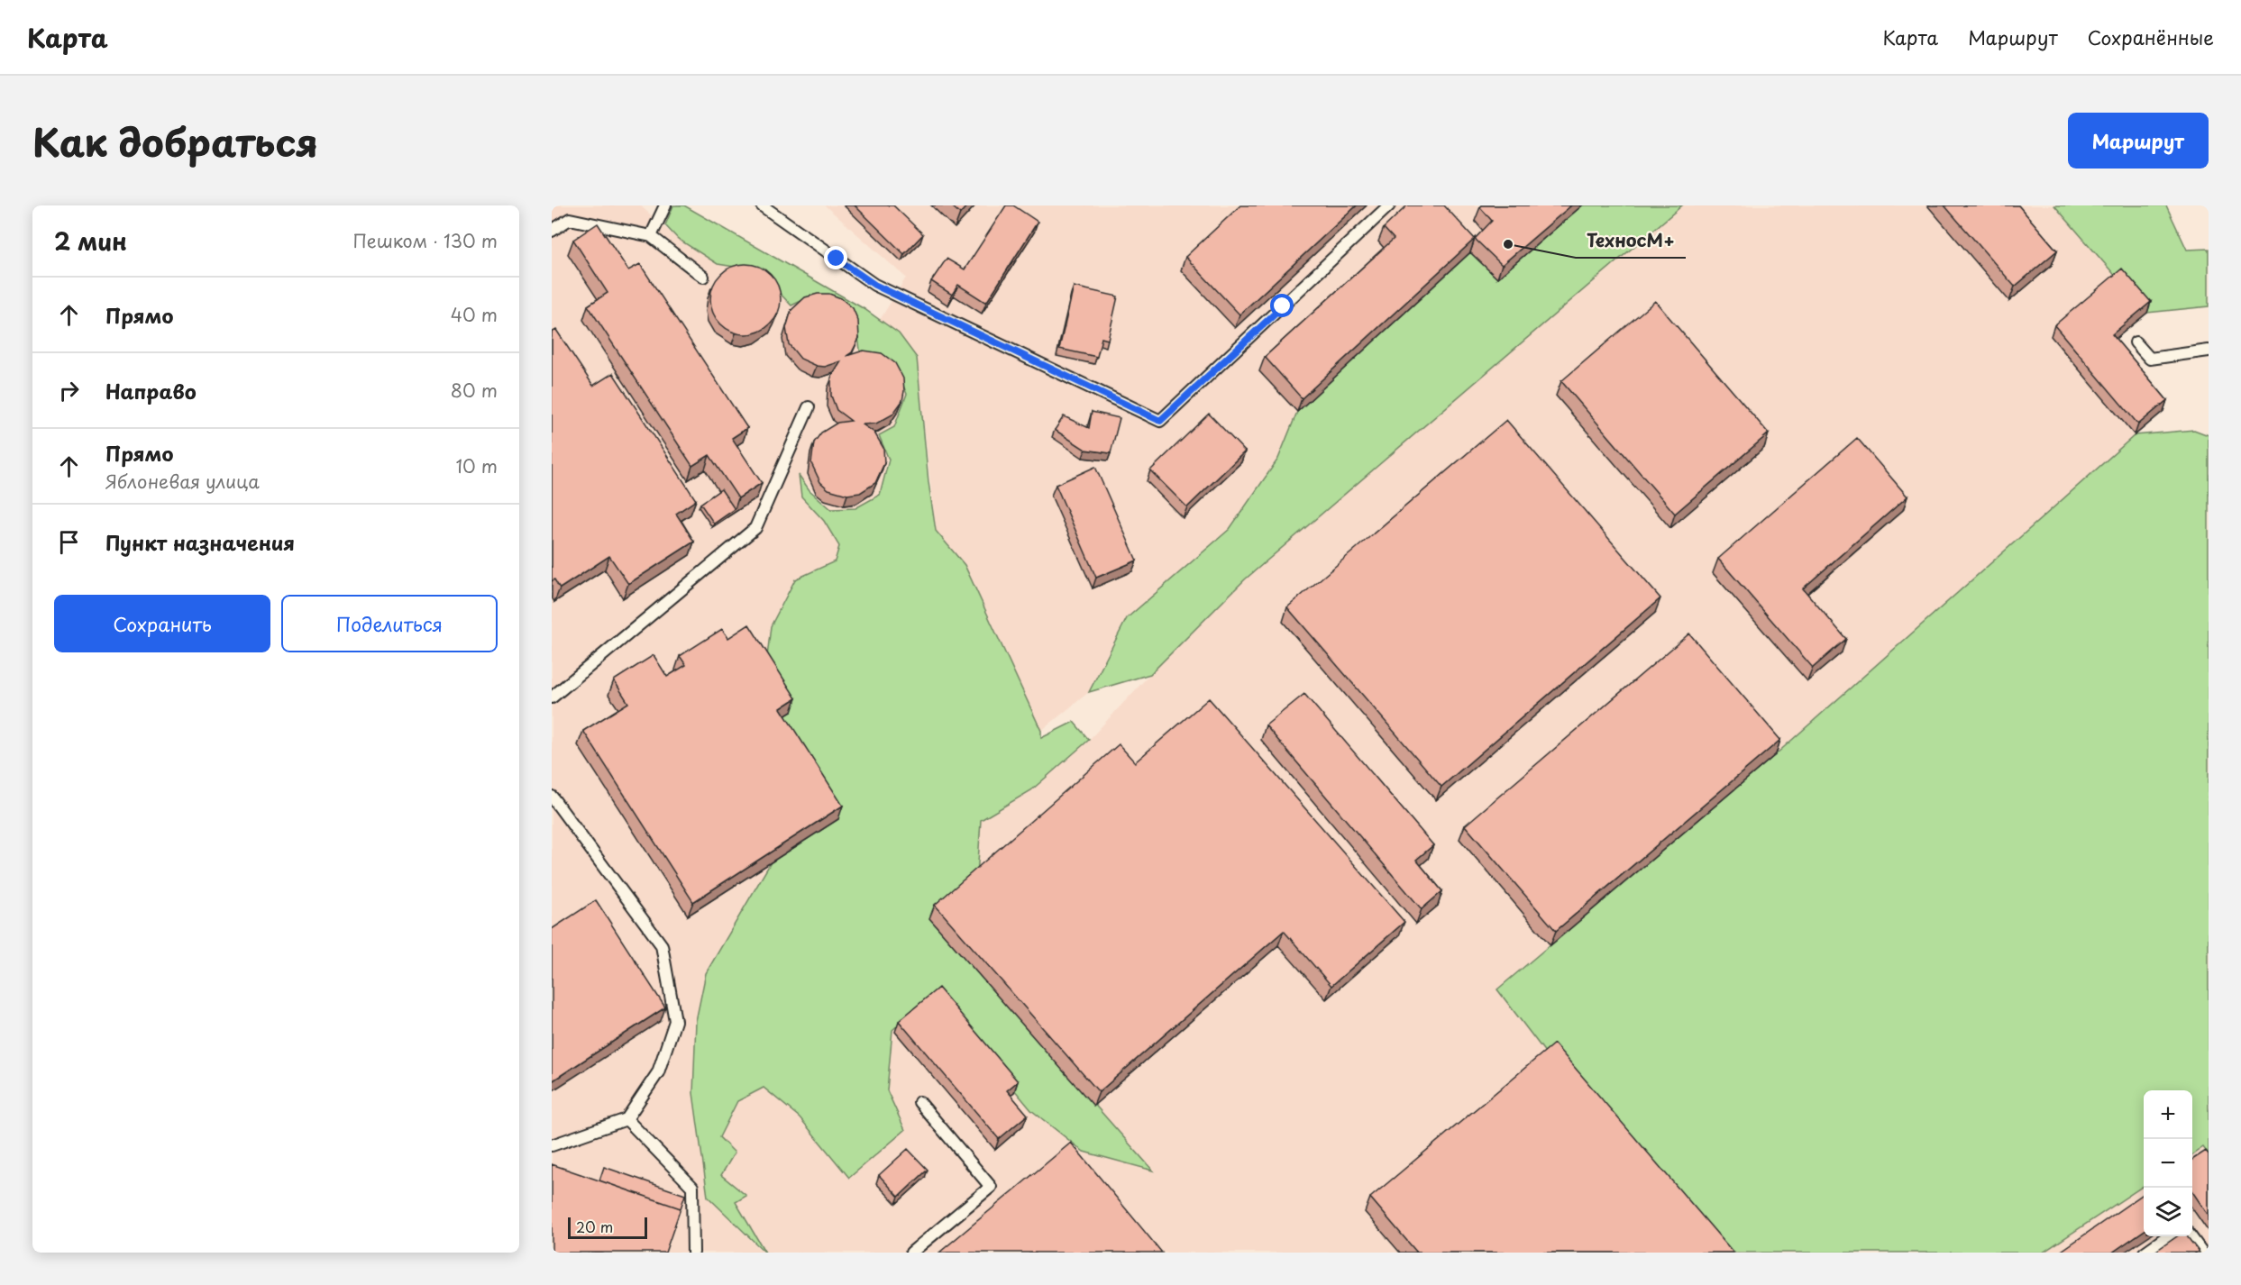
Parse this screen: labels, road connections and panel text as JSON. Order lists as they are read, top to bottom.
{
  "places": ["ТехносМ+"],
  "scale_bar": "20 m",
  "page": {
    "header": "Карта",
    "nav": ["Карта", "Маршрут", "Сохранённые"],
    "title": "Как добраться",
    "buttons": [
      "Маршрут",
      ["Сохранить", "Поделиться"]
    ],
    "heading": ["2 мин", "Пешком · 130 m"],
    "list": [
      ["Прямо", "40 m"],
      ["Направо", "80 m"],
      ["Прямо", "Яблоневая улица", "10 m"],
      "Пункт назначения"
    ],
    "map_buttons": ["+", "−"],
    "scale": "20 m"
  }
}
